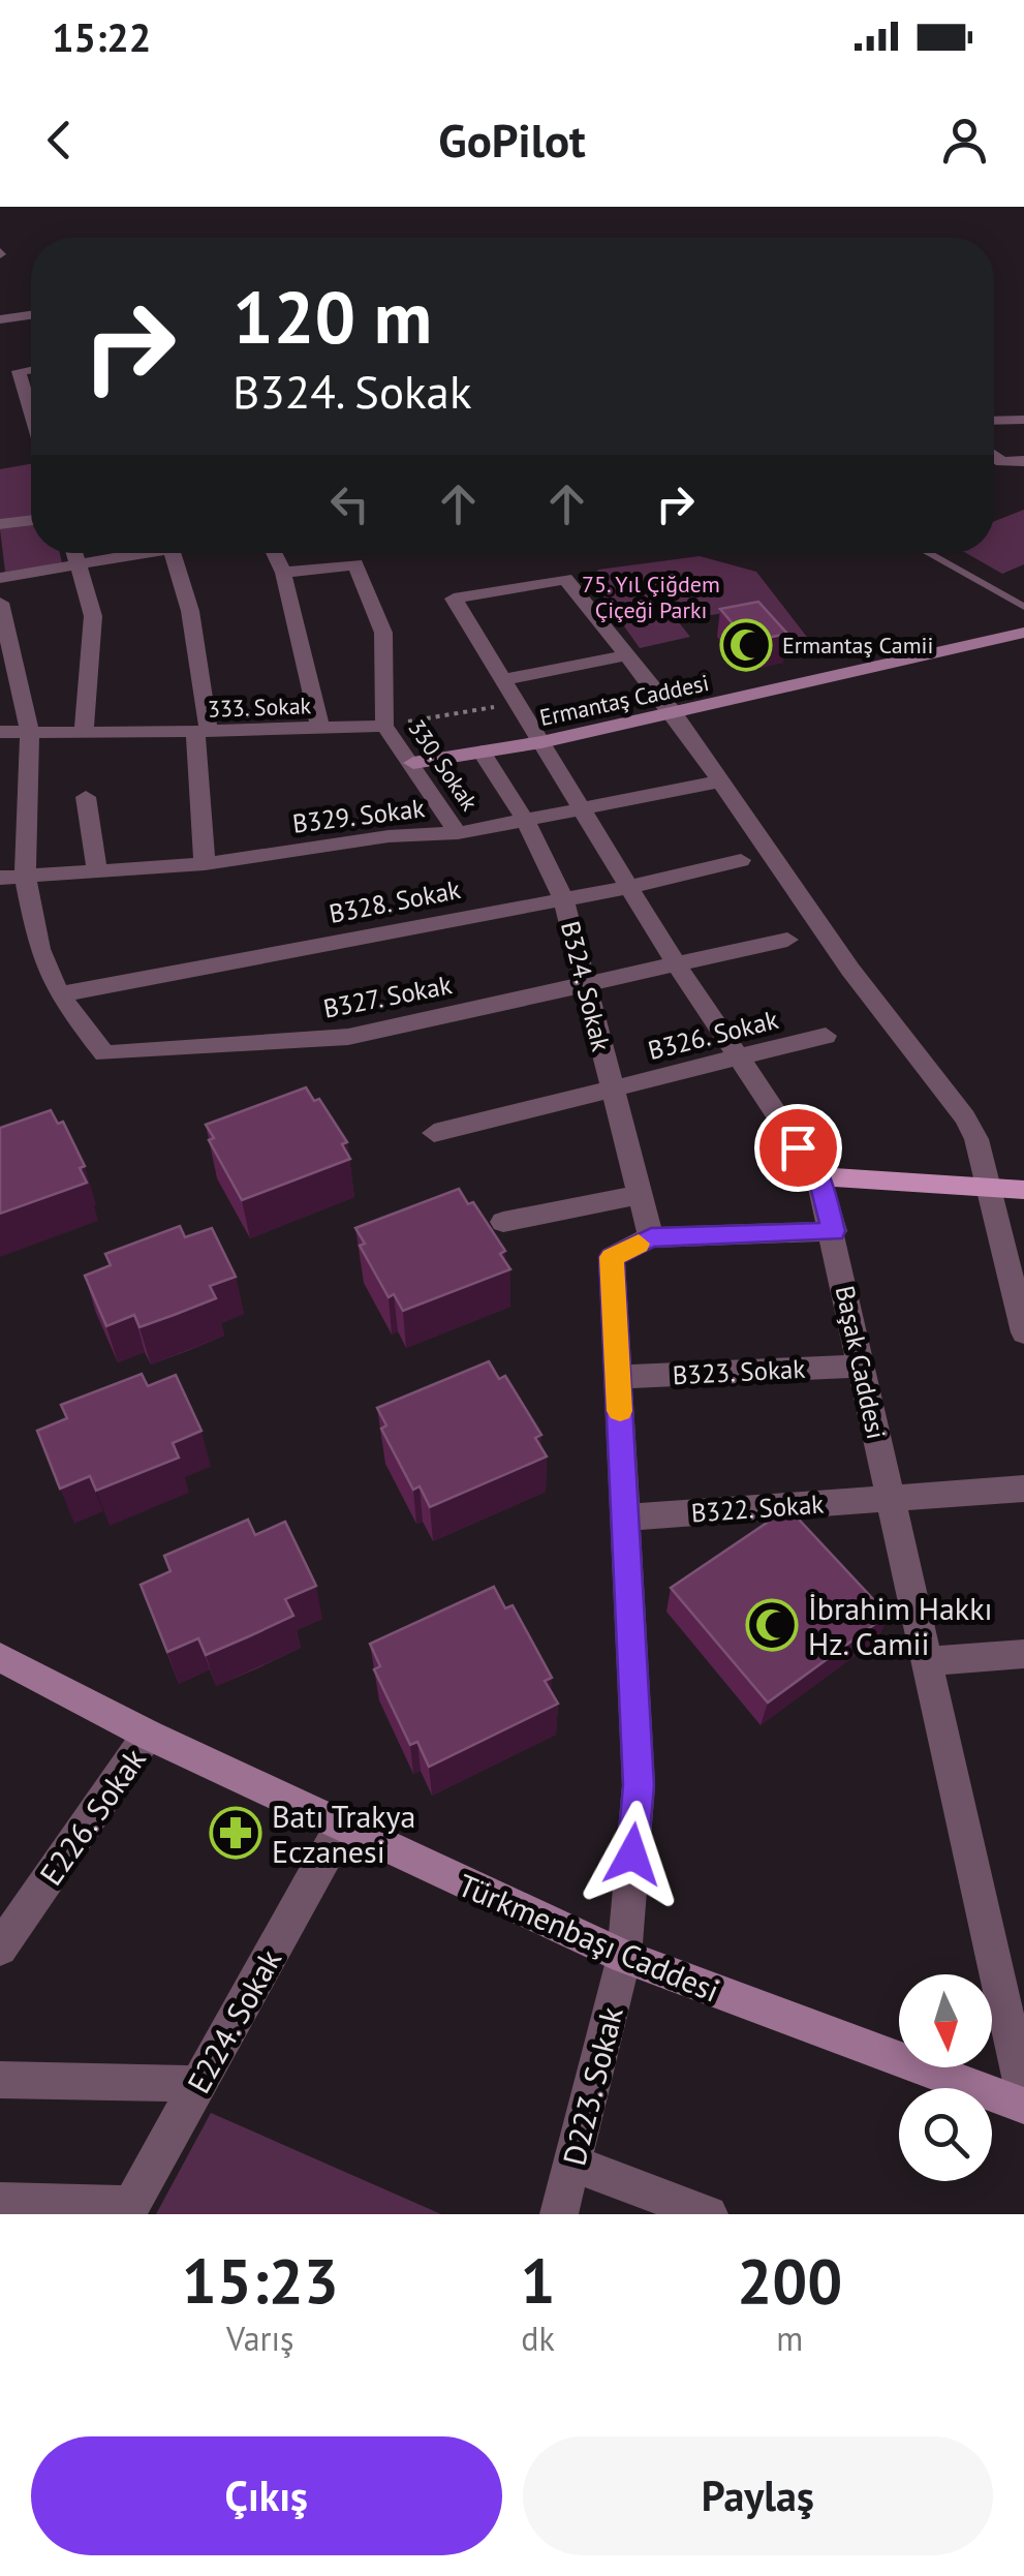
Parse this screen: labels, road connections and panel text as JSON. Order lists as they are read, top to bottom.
{
  "streets": {
    "main road": ["Ermantaş Caddesi", "Türkmenbaşı Caddesi"],
    "street": [
      "333. Sokak",
      "330. Sokak",
      "B329. Sokak",
      "B328. Sokak",
      "B324. Sokak",
      "B327. Sokak",
      "B326. Sokak",
      "Başak Caddesi",
      "B323. Sokak",
      "B322. Sokak",
      "E226. Sokak",
      "E224. Sokak",
      "D223. Sokak"
    ]
  },
  "crossings": [
    ["Ermantaş Caddesi", "330. Sokak"],
    ["Ermantaş Caddesi", "B324. Sokak"],
    ["Ermantaş Caddesi", "Başak Caddesi"],
    ["333. Sokak", "330. Sokak"],
    ["330. Sokak", "B329. Sokak"],
    ["B329. Sokak", "B324. Sokak"],
    ["B329. Sokak", "Başak Caddesi"],
    ["B328. Sokak", "B324. Sokak"],
    ["B328. Sokak", "B327. Sokak"],
    ["B328. Sokak", "Başak Caddesi"],
    ["B324. Sokak", "B327. Sokak"],
    ["B324. Sokak", "B326. Sokak"],
    ["B327. Sokak", "Başak Caddesi"],
    ["B326. Sokak", "Başak Caddesi"],
    ["Başak Caddesi", "B323. Sokak"],
    ["Başak Caddesi", "B322. Sokak"],
    ["E226. Sokak", "Türkmenbaşı Caddesi"],
    ["Türkmenbaşı Caddesi", "E224. Sokak"],
    ["Türkmenbaşı Caddesi", "D223. Sokak"]
  ],
  "parks": ["75. Yıl Çiğdem Çiçeği Parkı"],
  "places": {
    "mosque": ["Ermantaş Camii", "İbrahim Hakkı Hz. Camii"],
    "pharmacy": ["Batı Trakya Eczanesi"]
  },
  "north": "bottom",
  "page": {
    "status": "15:22",
    "header": "GoPilot",
    "turn": ["120 m", "B324. Sokak"],
    "eta": [
      "15:23",
      "Varış",
      "1",
      "dk",
      "200",
      "m"
    ],
    "buttons": ["Çıkış", "Paylaş"]
  }
}
